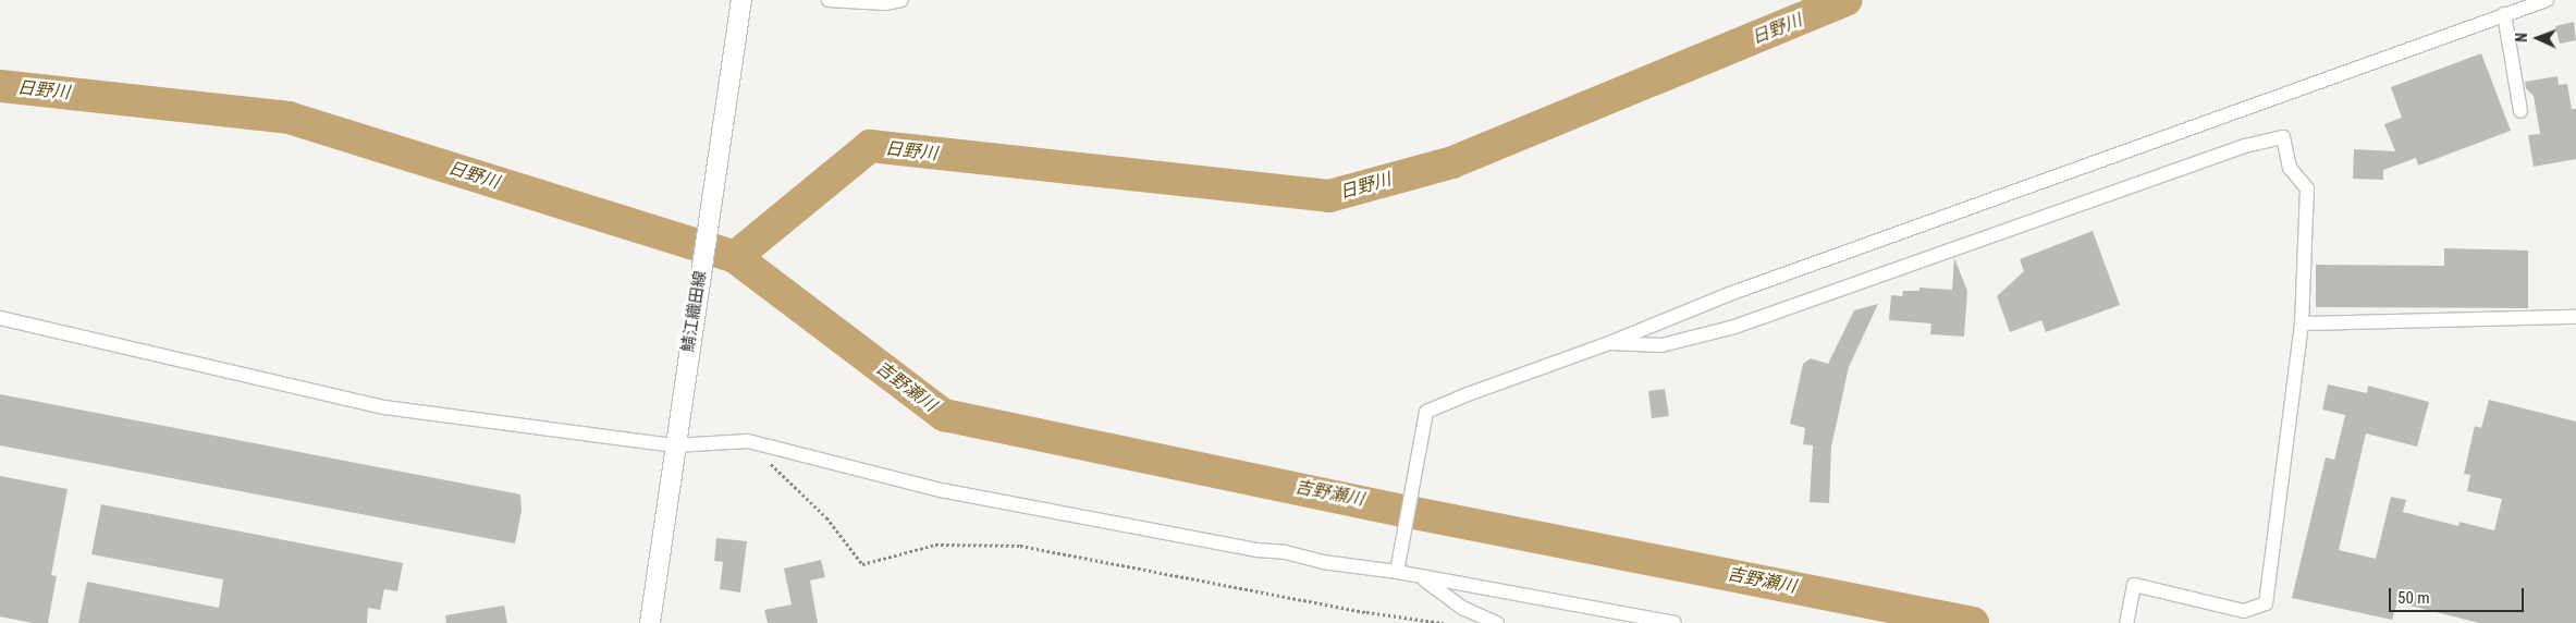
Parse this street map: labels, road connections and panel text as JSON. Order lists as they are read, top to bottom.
{
  "streets": {
    "main road": ["鯖江織田線"]
  },
  "water": ["日野川", "吉野瀬川"],
  "scale_bar": "50 m",
  "north": "left"
}
